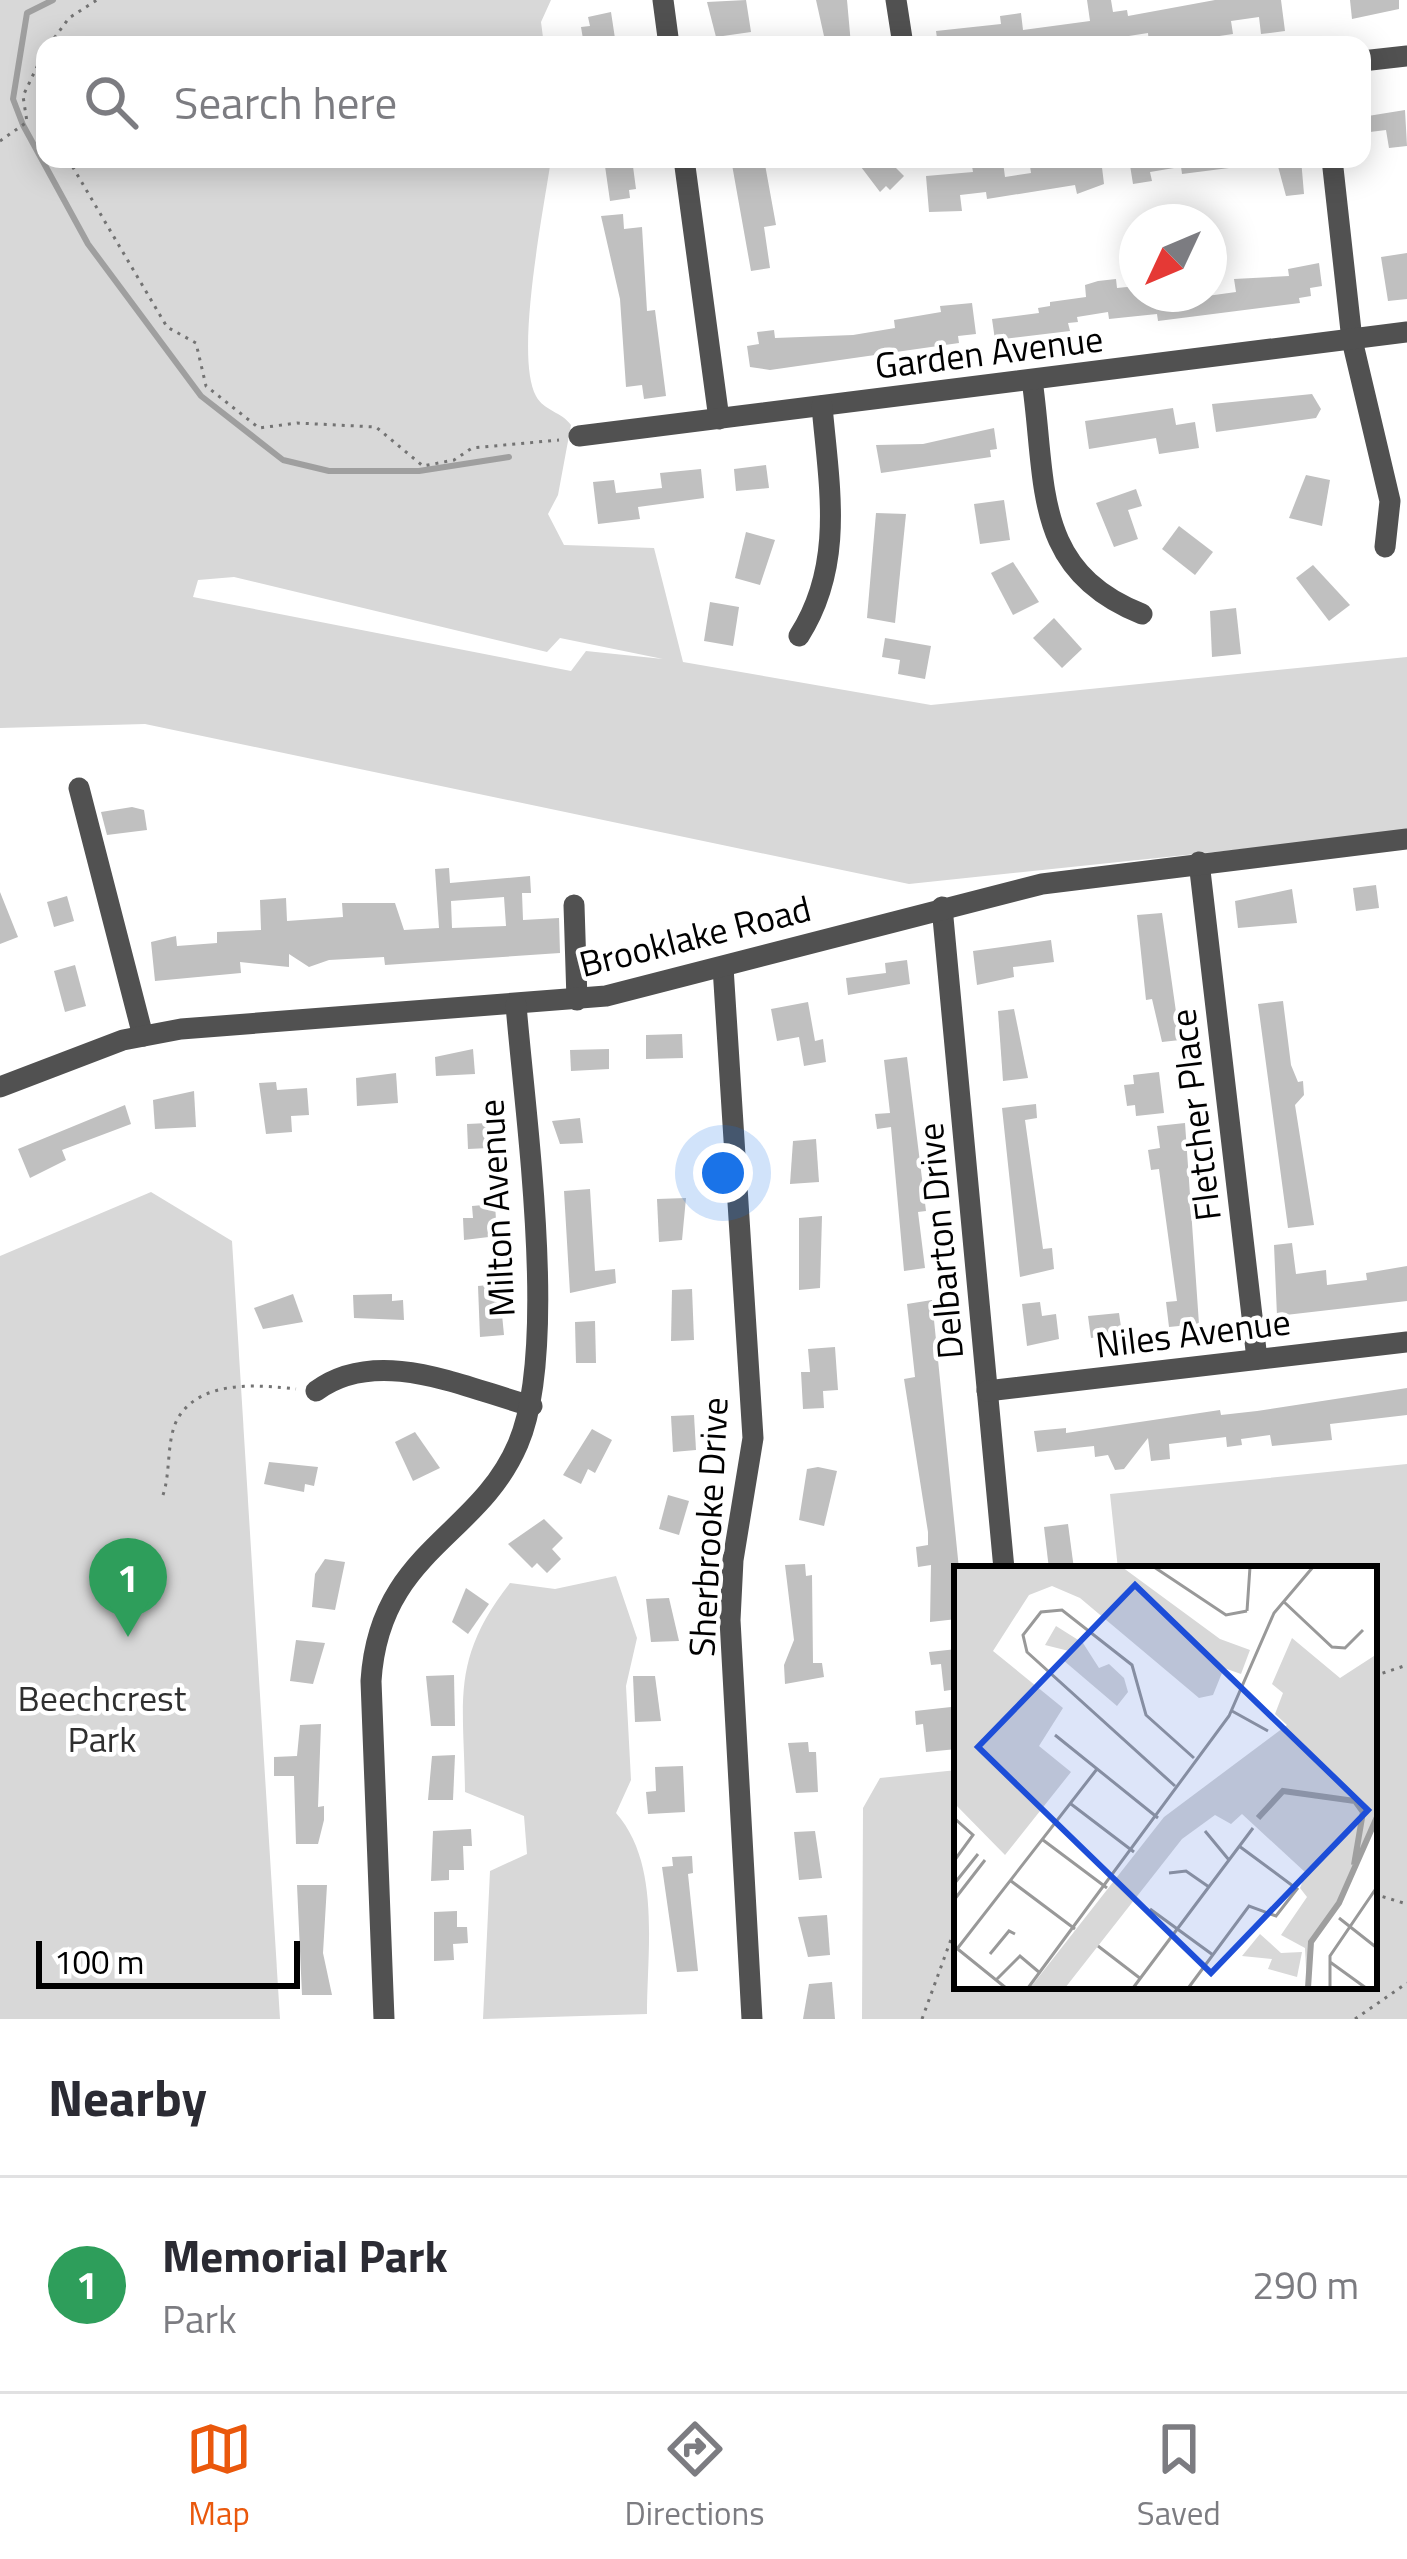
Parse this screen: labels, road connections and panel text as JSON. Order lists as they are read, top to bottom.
{
  "streets": {
    "street": [
      "Garden Avenue",
      "Brooklake Road",
      "Fletcher Place",
      "Milton Avenue",
      "Delbarton Drive",
      "Niles Avenue",
      "Sherbrooke Drive"
    ]
  },
  "crossings": [
    ["Brooklake Road", "Fletcher Place"],
    ["Brooklake Road", "Milton Avenue"],
    ["Brooklake Road", "Delbarton Drive"],
    ["Brooklake Road", "Sherbrooke Drive"],
    ["Fletcher Place", "Niles Avenue"],
    ["Delbarton Drive", "Niles Avenue"]
  ],
  "parks": ["Beechcrest Park"],
  "scale_bar": "100 m",
  "north": "bottom left",
  "page": {
    "search": "Search here",
    "pins": "1",
    "scale": "100 m",
    "heading": "Nearby",
    "list": [
      {
        "mark": "1",
        "name": "Memorial Park",
        "note": "Park",
        "value": "290 m"
      }
    ],
    "nav": ["Map", "Directions", "Saved"]
  }
}
